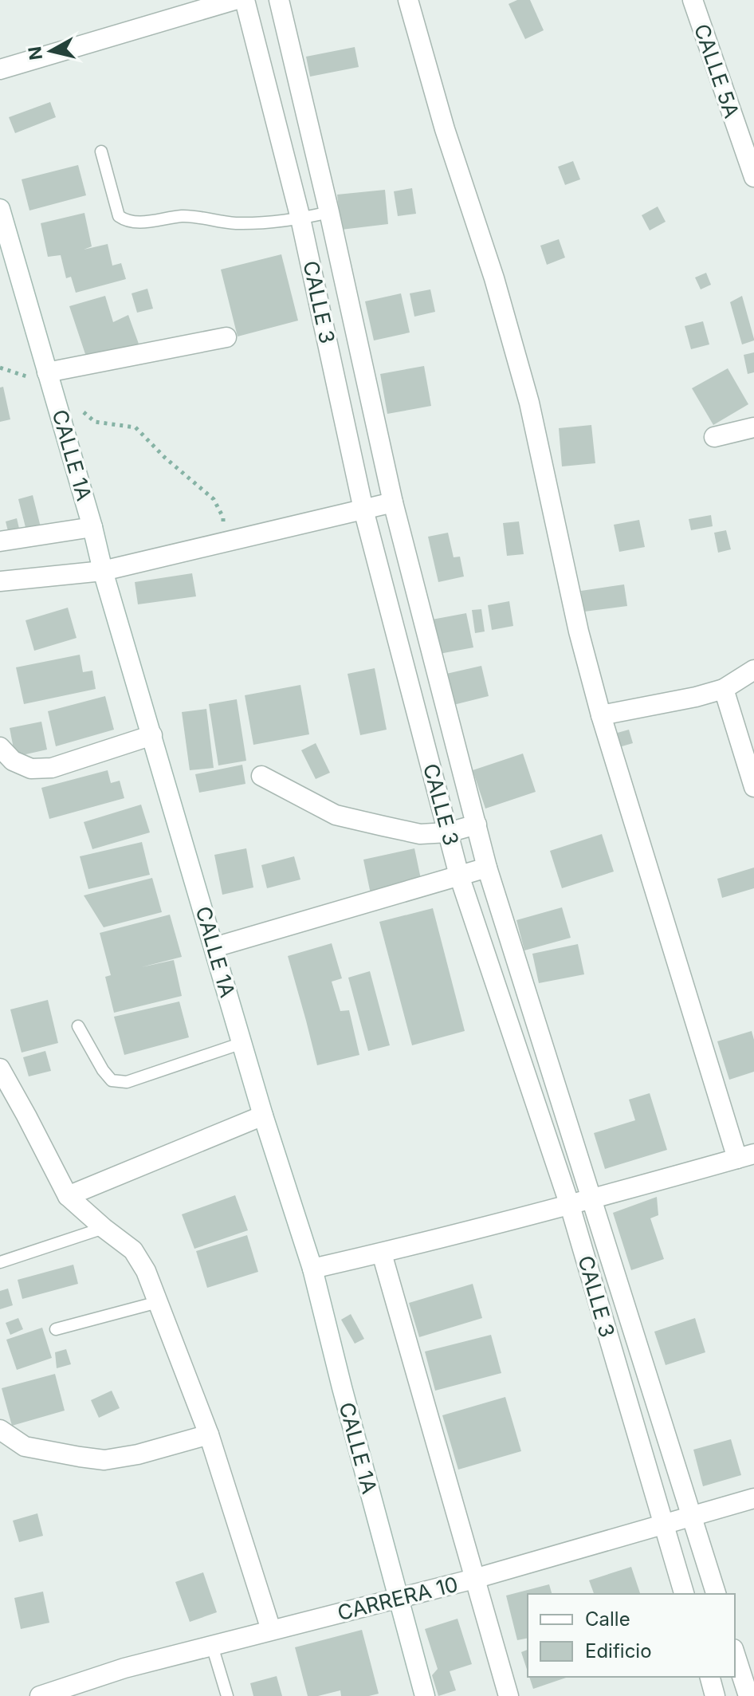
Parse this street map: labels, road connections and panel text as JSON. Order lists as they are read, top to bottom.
{
  "streets": {
    "street": [
      "CALLE 5A",
      "CALLE 3",
      "CALLE 1A",
      "CARRERA 10"
    ]
  },
  "crossings": [
    ["CALLE 3", "CARRERA 10"],
    ["CALLE 1A", "CARRERA 10"]
  ],
  "legend": ["Calle", "Edificio"],
  "north": "left"
}
